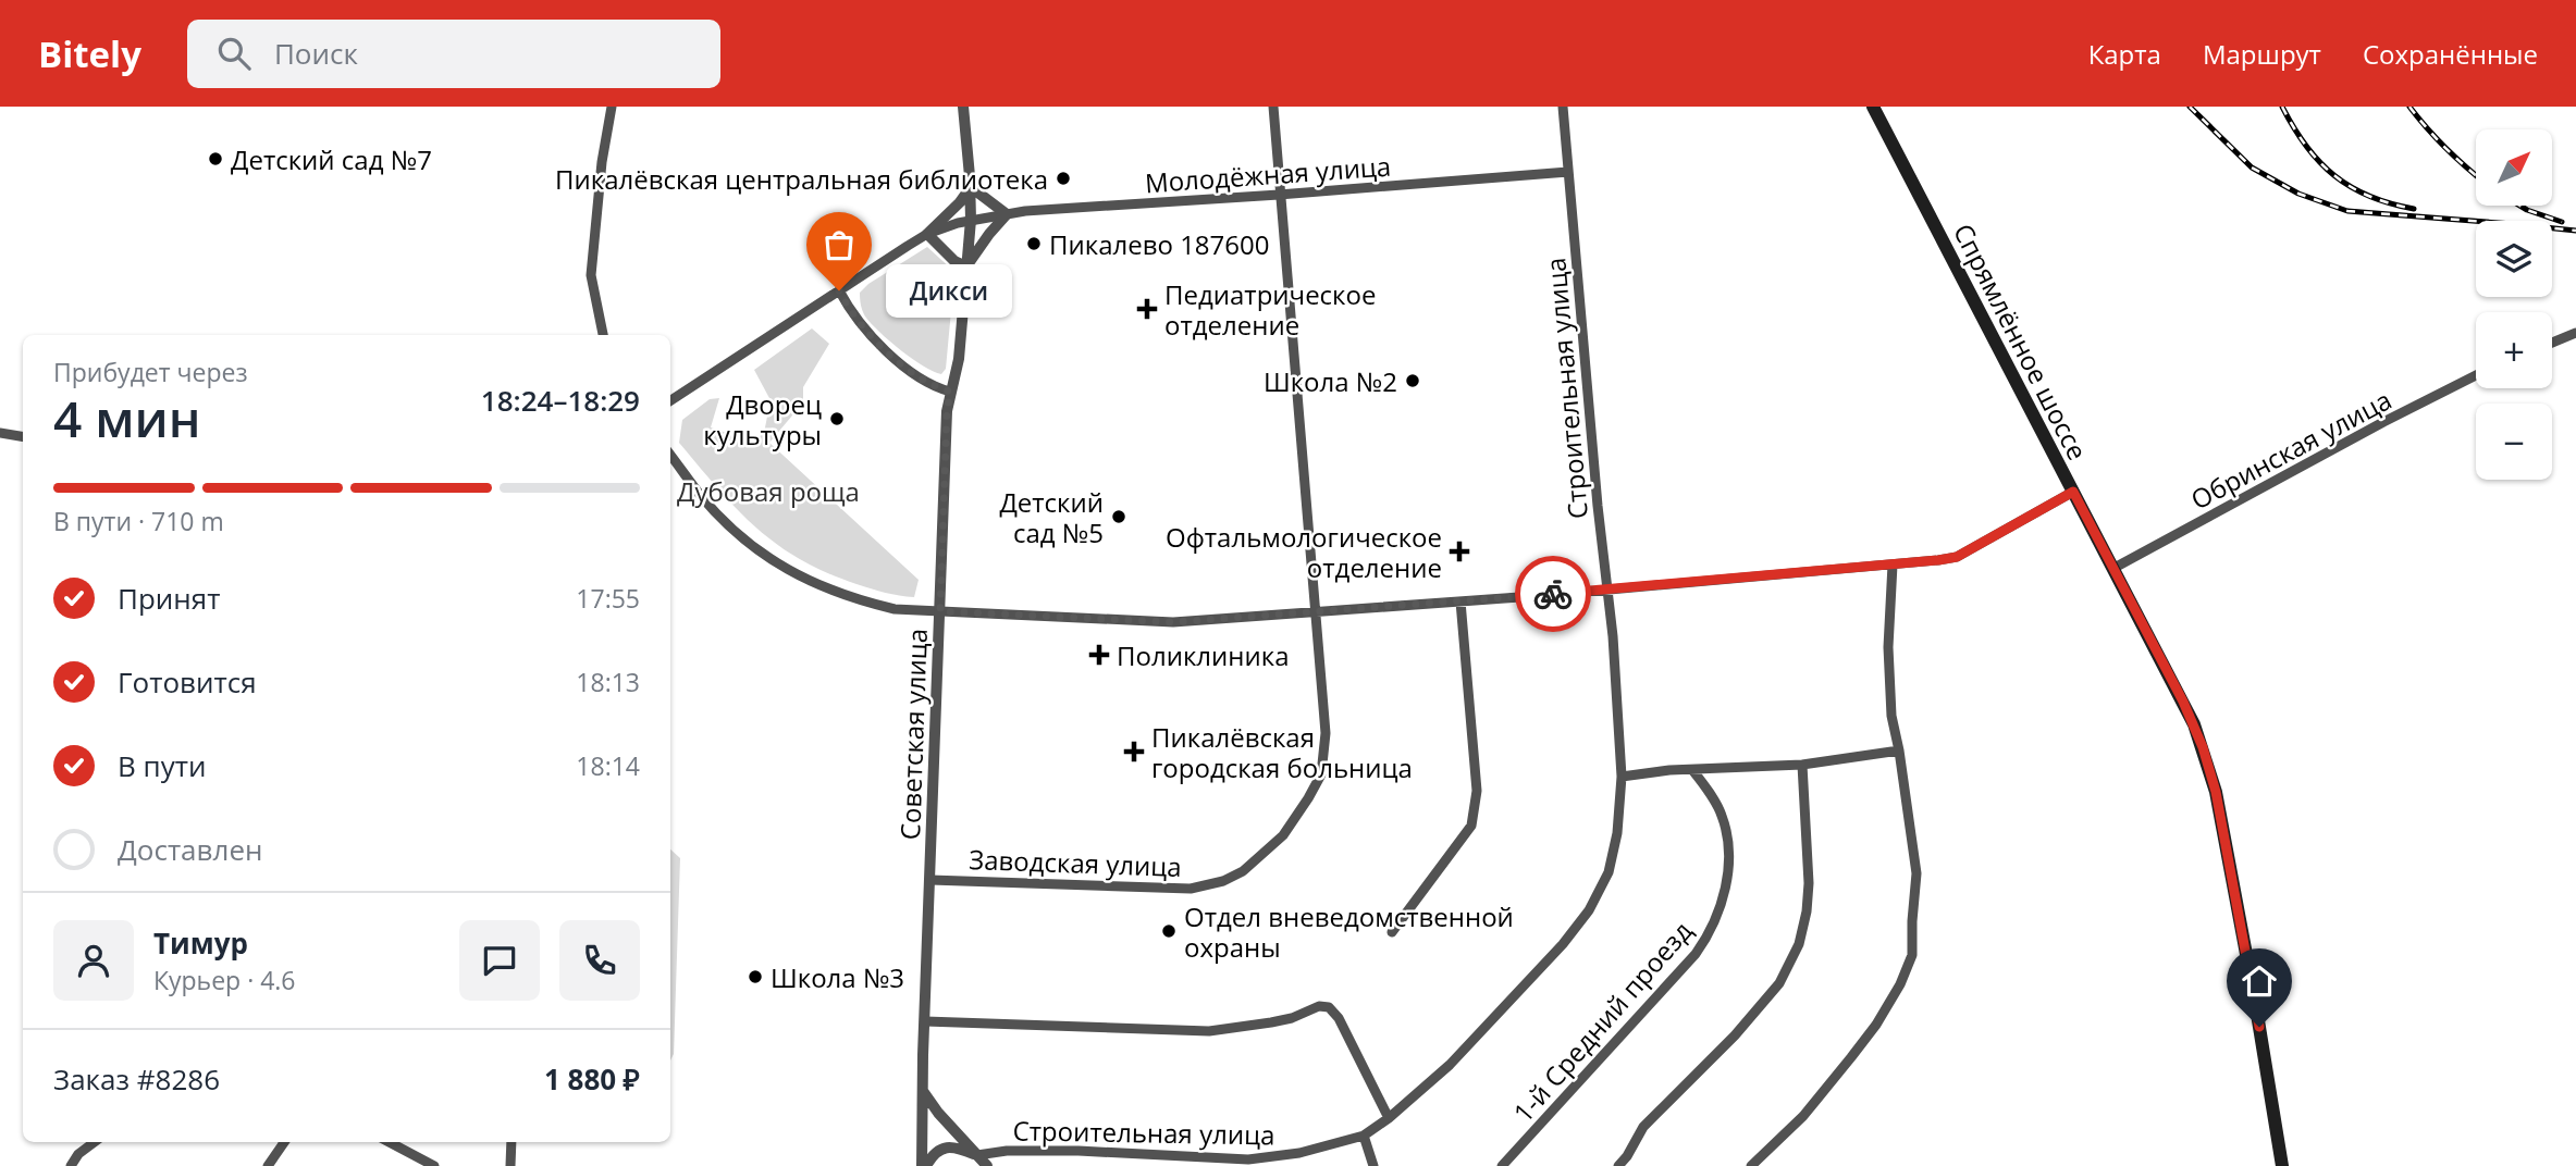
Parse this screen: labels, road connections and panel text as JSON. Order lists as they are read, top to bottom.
{
  "streets": {
    "main road": ["Спрямлённое шоссе"],
    "street": [
      "Молодёжная улица",
      "Строительная улица",
      "Обринская улица",
      "Советская улица",
      "Заводская улица",
      "1-й Средний проезд"
    ]
  },
  "crossings": [
    ["Молодёжная улица", "Строительная улица"],
    ["Молодёжная улица", "Советская улица"],
    ["Молодёжная улица", "Заводская улица"],
    ["Спрямлённое шоссе", "Обринская улица"],
    ["Советская улица", "Заводская улица"]
  ],
  "parks": ["Дубовая роща"],
  "places": {
    "other": [
      "Детский сад №7",
      "Пикалёвская центральная библиотека",
      "Пикалево 187600",
      "Дикси",
      "Школа №2",
      "Дворец культуры",
      "Детский сад №5",
      "Отдел вневедомственной охраны",
      "Школа №3"
    ],
    "health": [
      "Педиатрическое отделение",
      "Офтальмологическое отделение",
      "Поликлиника",
      "Пикалёвская городская больница"
    ]
  },
  "north": "top right",
  "page": {
    "header": "Bitely",
    "search": "Поиск",
    "nav": ["Карта", "Маршрут", "Сохранённые"],
    "map_buttons": ["+", "−"],
    "bubble": "Дикси",
    "heading": ["4 мин", "Прибудет через", "18:24–18:29"],
    "panel": [
      "Тимур",
      "Курьер · 4.6",
      "Заказ #8286",
      "1 880 ₽"
    ],
    "bar": "В пути · 710 m",
    "list": [
      ["Принят", "17:55"],
      ["Готовится", "18:13"],
      ["В пути", "18:14"],
      "Доставлен"
    ]
  }
}
